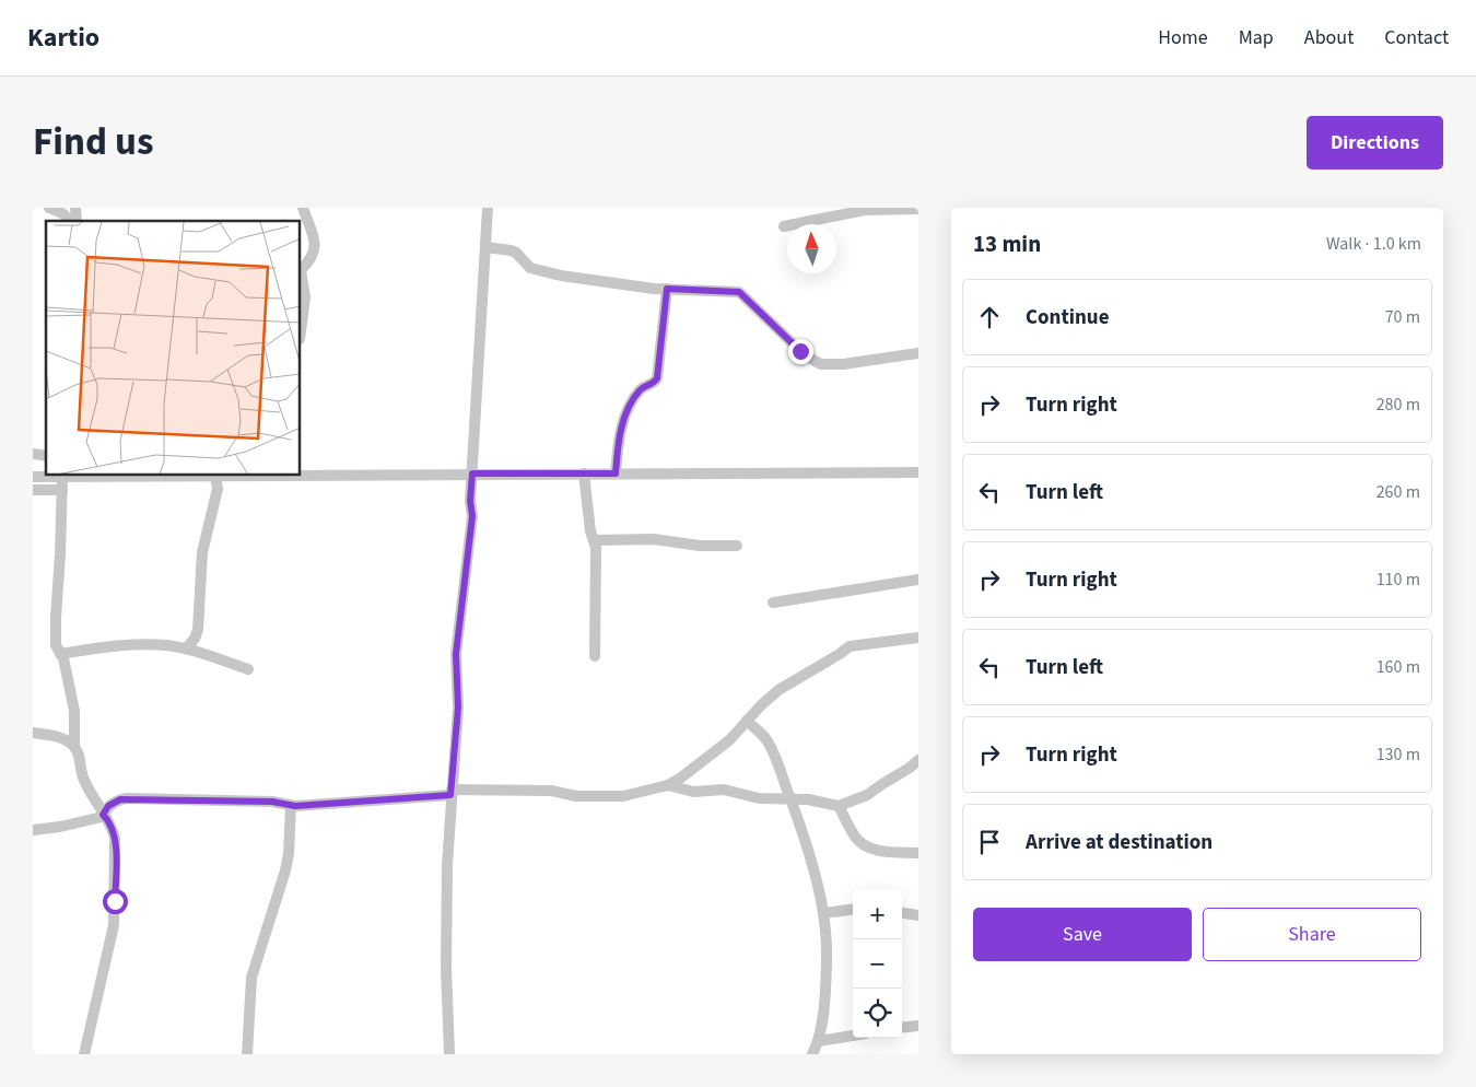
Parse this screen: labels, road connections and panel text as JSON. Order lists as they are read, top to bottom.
{
  "north": "top",
  "page": {
    "header": "Kartio",
    "nav": [
      "Home",
      "Map",
      "About",
      "Contact"
    ],
    "title": "Find us",
    "buttons": [
      "Directions",
      ["Save", "Share"]
    ],
    "heading": ["13 min", "Walk · 1.0 km"],
    "list": [
      ["Continue", "70 m"],
      ["Turn right", "280 m"],
      ["Turn left", "260 m"],
      ["Turn right", "110 m"],
      ["Turn left", "160 m"],
      ["Turn right", "130 m"],
      "Arrive at destination"
    ],
    "map_buttons": ["+", "−"]
  }
}
